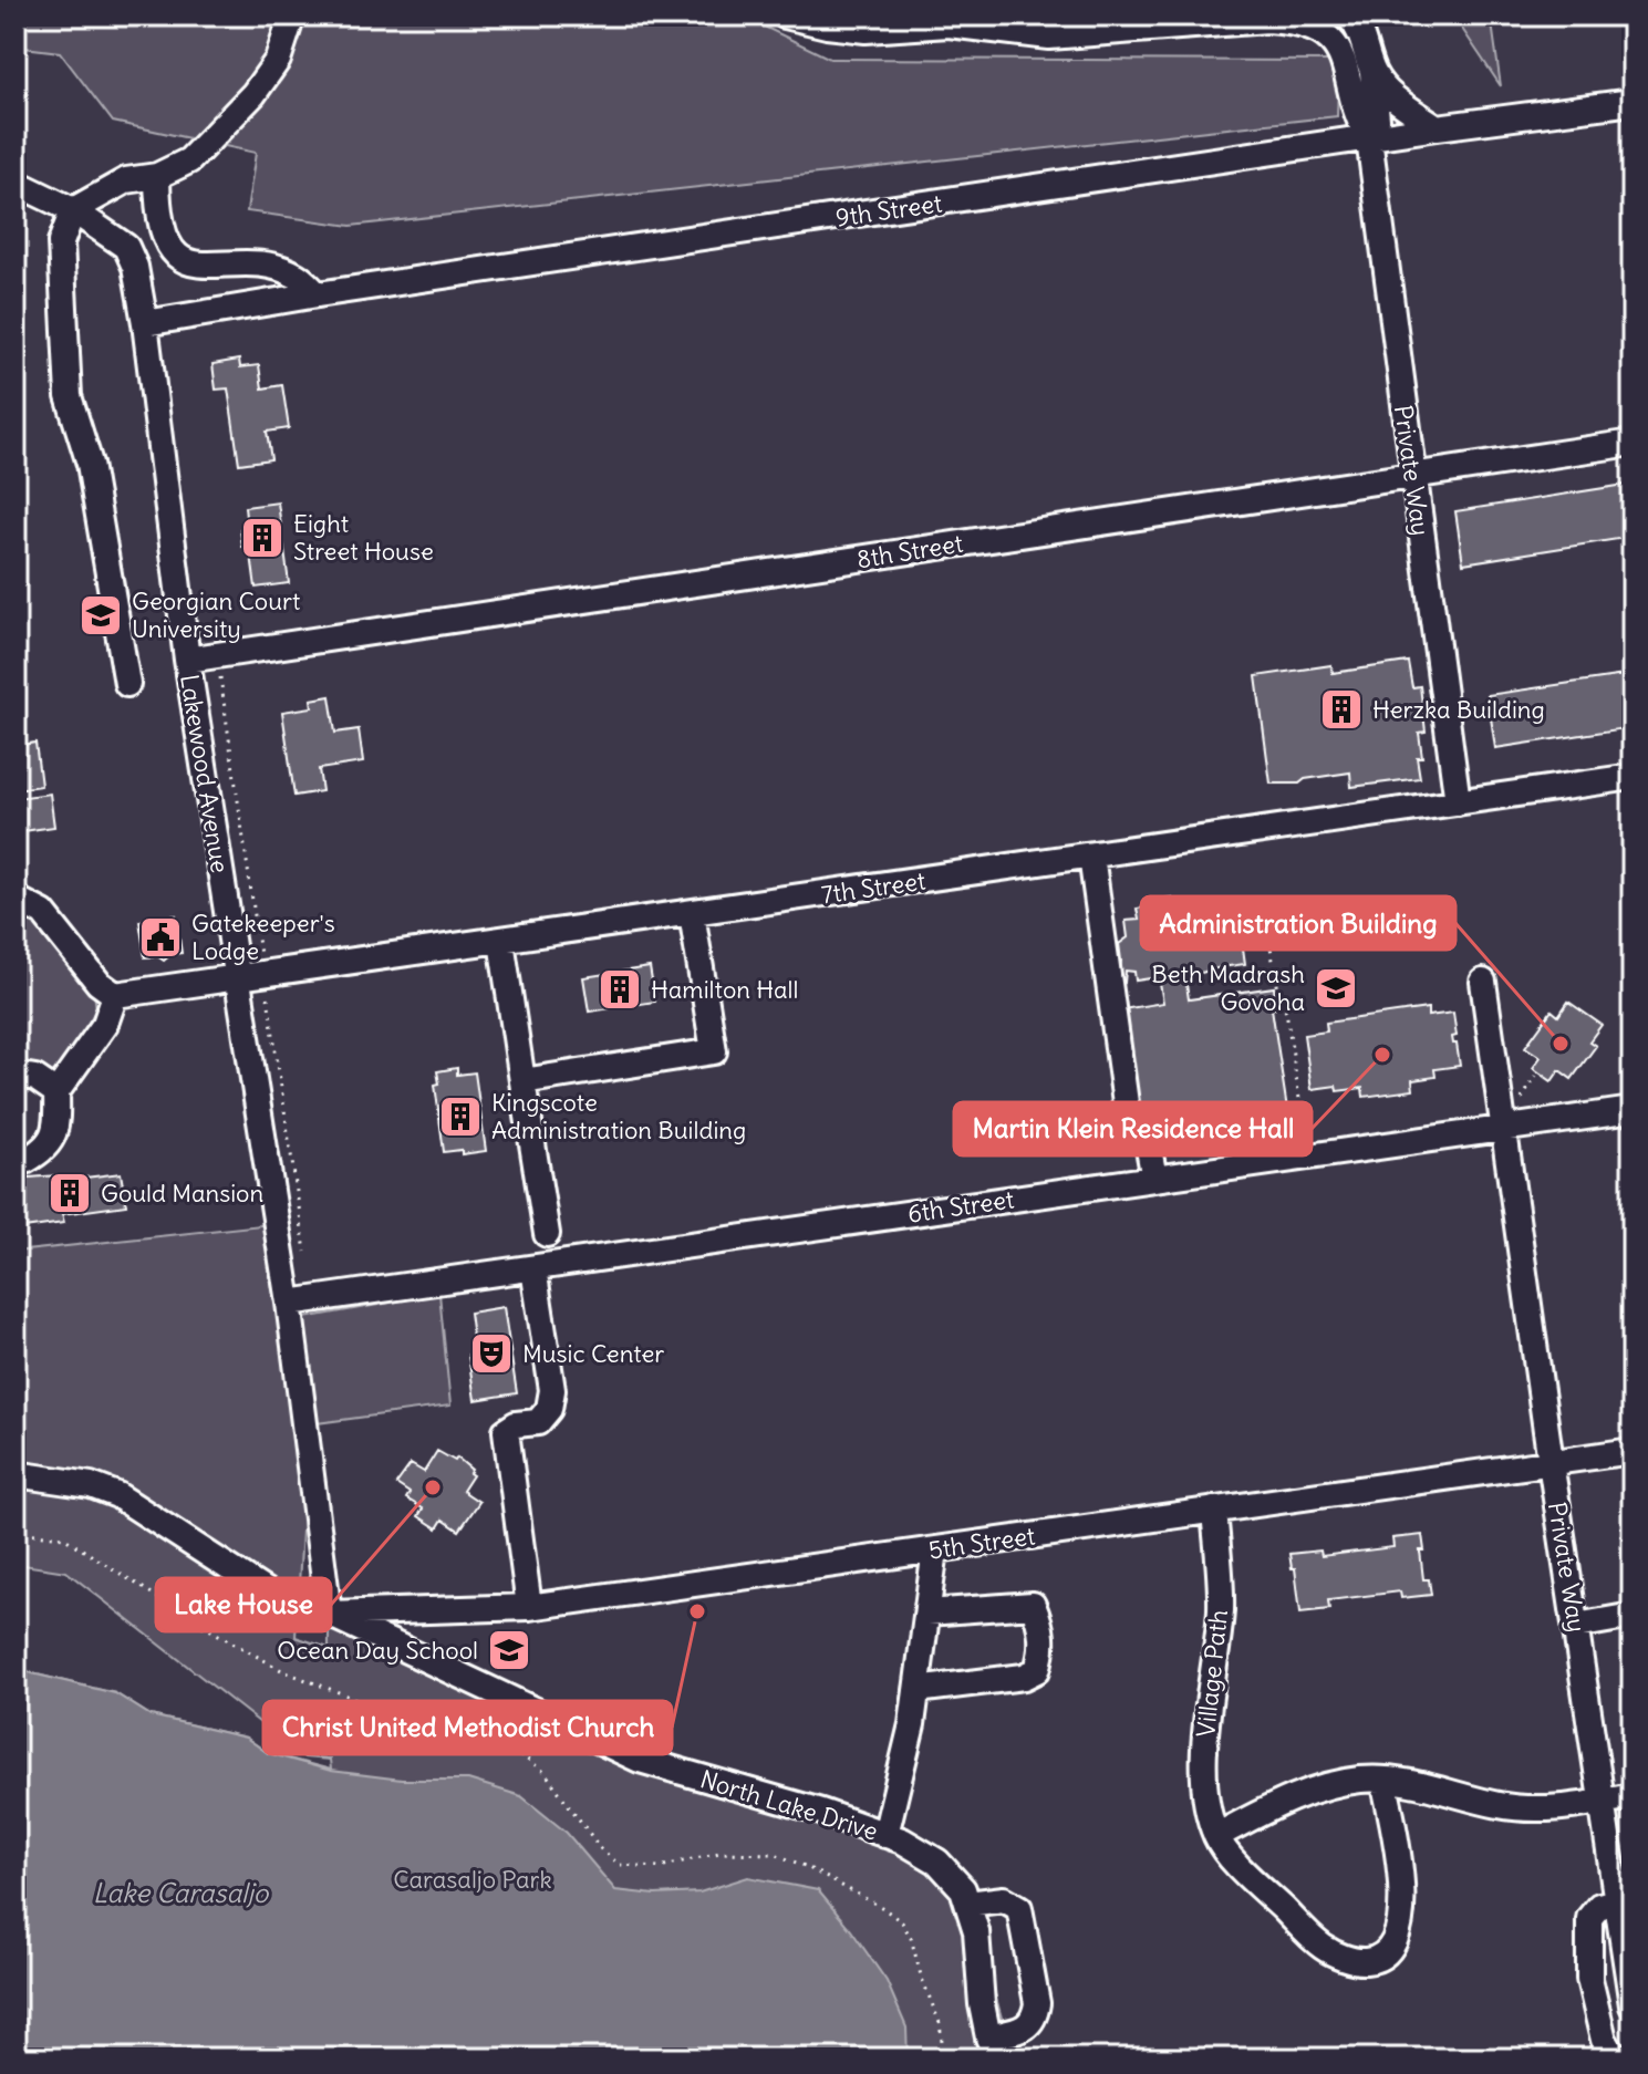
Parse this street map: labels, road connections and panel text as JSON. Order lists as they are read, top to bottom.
{
  "streets": {
    "street": [
      "9th Street",
      "Private Way",
      "8th Street",
      "Lakewood Avenue",
      "7th Street",
      "6th Street",
      "5th Street",
      "Village Path",
      "North Lake Drive"
    ]
  },
  "crossings": [
    ["9th Street", "Private Way"],
    ["9th Street", "Lakewood Avenue"],
    ["Private Way", "8th Street"],
    ["Private Way", "7th Street"],
    ["Private Way", "6th Street"],
    ["Private Way", "5th Street"],
    ["8th Street", "Lakewood Avenue"],
    ["Lakewood Avenue", "7th Street"],
    ["Lakewood Avenue", "6th Street"],
    ["Lakewood Avenue", "5th Street"],
    ["Lakewood Avenue", "North Lake Drive"],
    ["5th Street", "Village Path"],
    ["5th Street", "North Lake Drive"]
  ],
  "water": ["Lake Carasaljo"],
  "parks": ["Carasaljo Park"],
  "places": {
    "building": [
      "Eight Street House",
      "Herzka Building",
      "Hamilton Hall",
      "Kingscote Administration Building",
      "Gould Mansion"
    ],
    "school or university": ["Georgian Court University", "Beth Madrash Govoha", "Ocean Day School"],
    "public building": ["Gatekeeper's Lodge"],
    "other": [
      "Administration Building",
      "Martin Klein Residence Hall",
      "Lake House",
      "Christ United Methodist Church"
    ],
    "theatre": ["Music Center"]
  }
}
